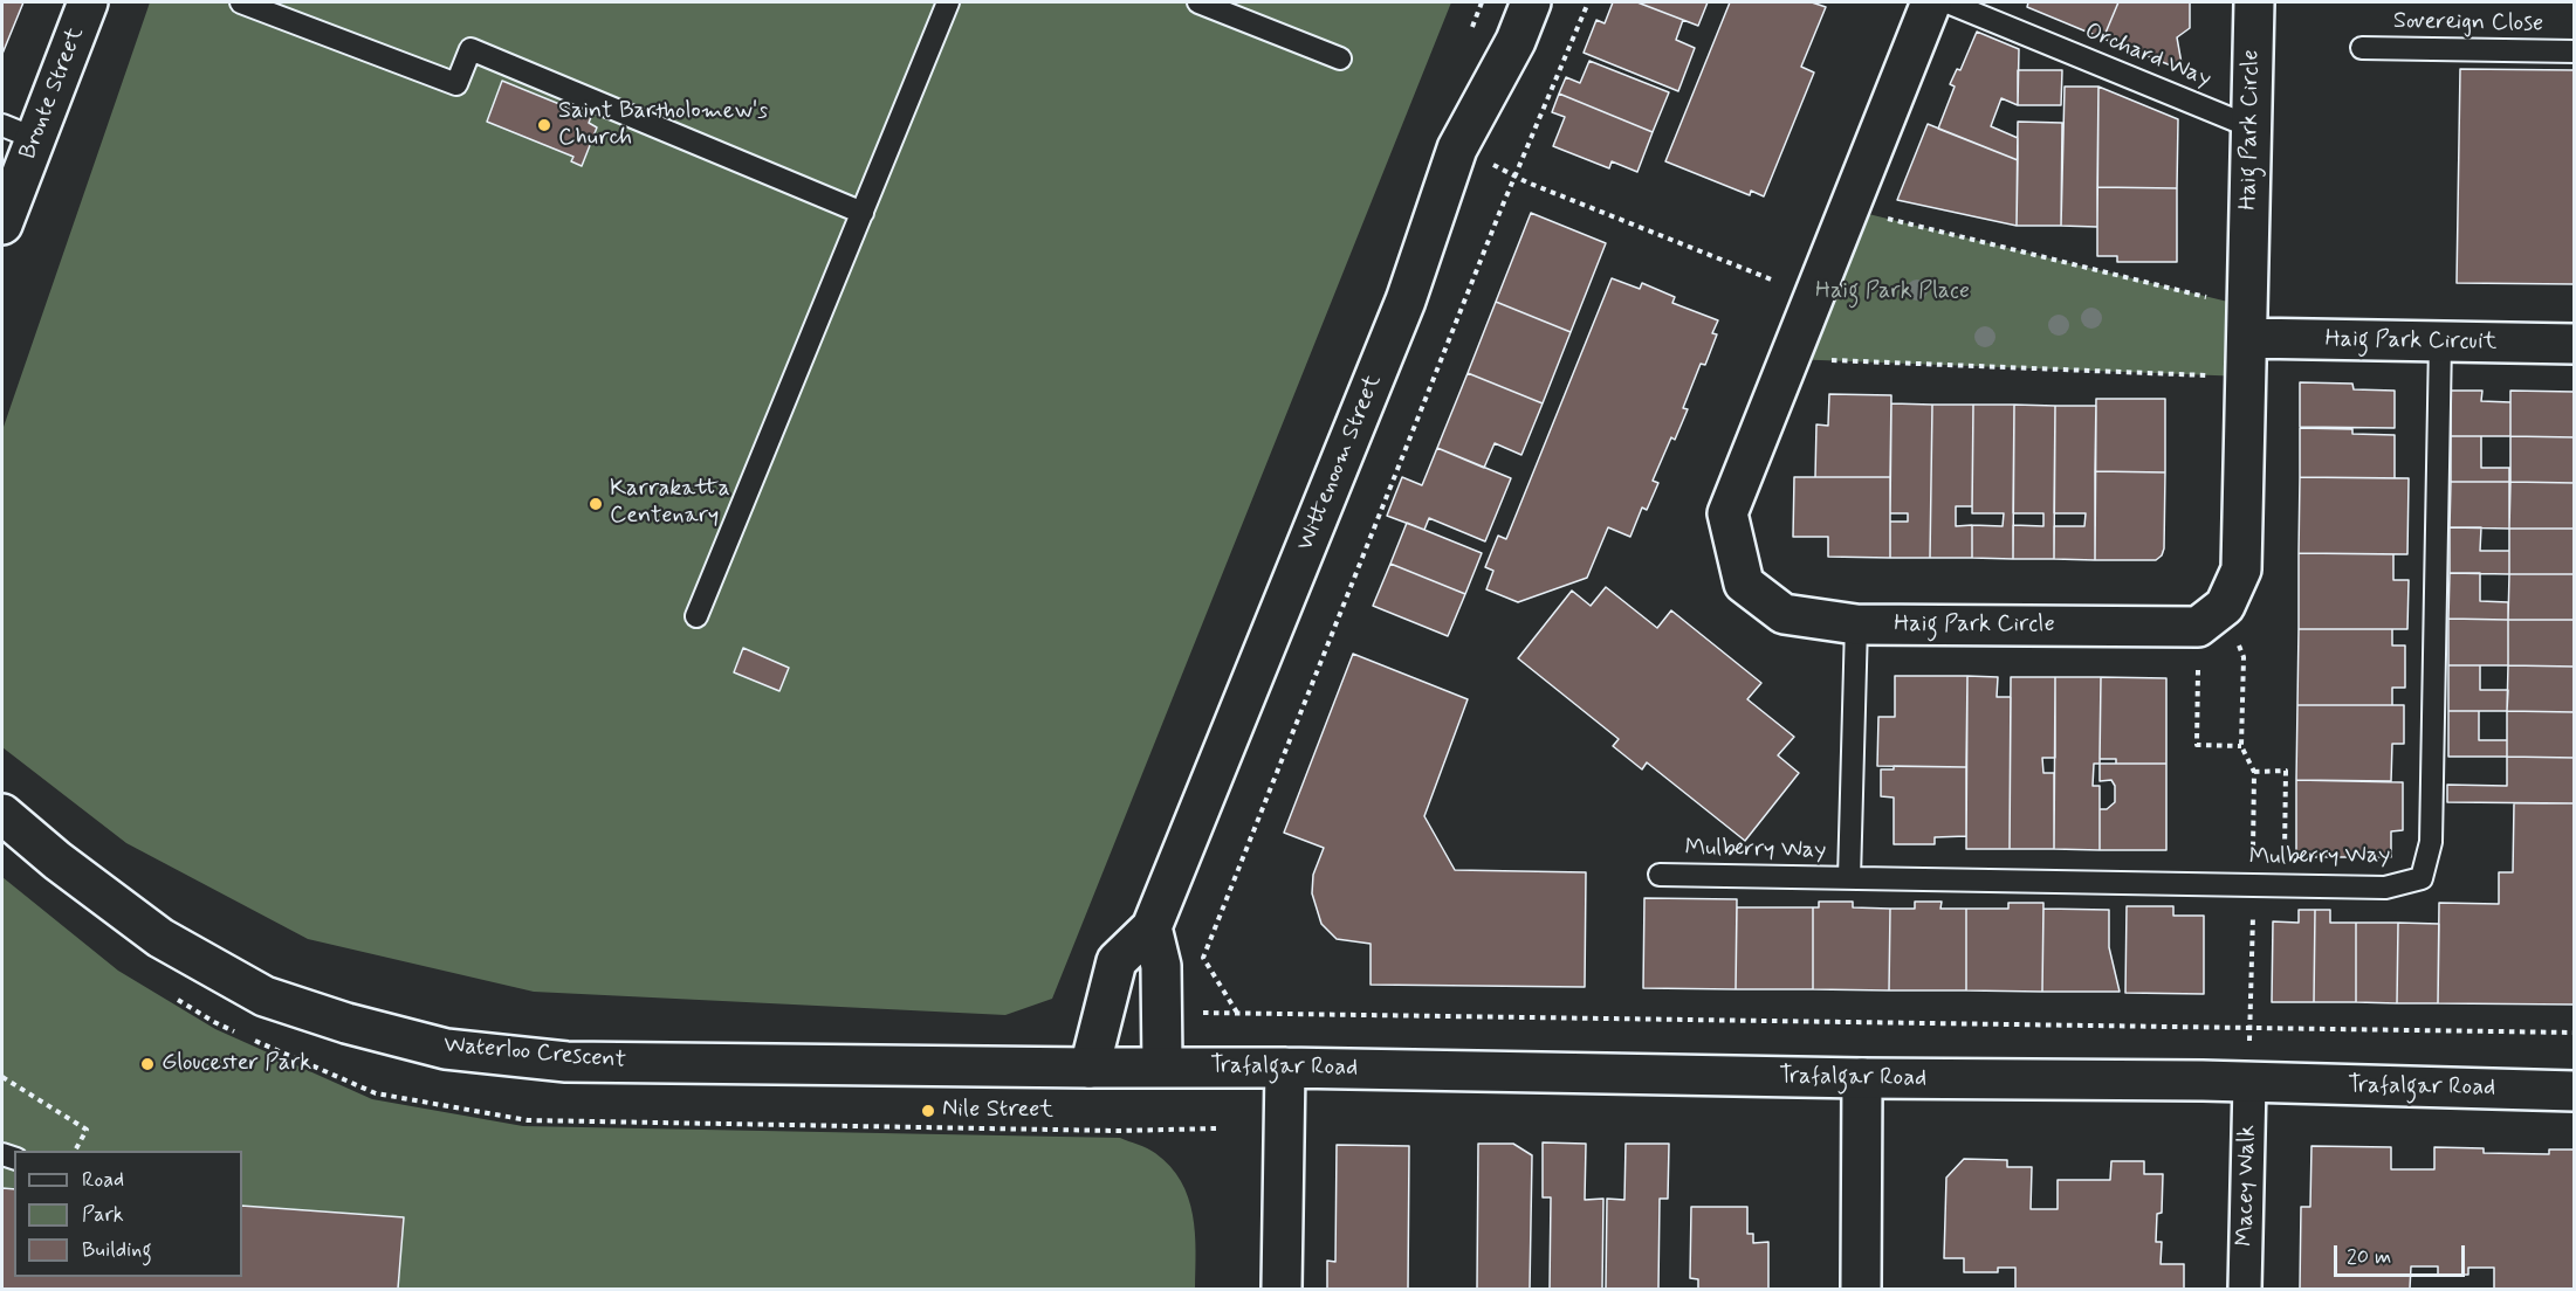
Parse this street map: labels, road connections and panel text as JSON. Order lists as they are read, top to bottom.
{
  "streets": {
    "street": [
      "Bronte Street",
      "Haig Park Circle",
      "Haig Park Circuit",
      "Wittenoom Street",
      "Waterloo Crescent",
      "Trafalgar Road",
      "Macey Walk"
    ],
    "lane": ["Sovereign Close", "Orchard Way", "Mulberry Way"]
  },
  "crossings": [
    ["Orchard Way", "Haig Park Circle"],
    ["Haig Park Circle", "Haig Park Circuit"],
    ["Haig Park Circle", "Mulberry Way"],
    ["Haig Park Circuit", "Mulberry Way"],
    ["Wittenoom Street", "Waterloo Crescent"],
    ["Waterloo Crescent", "Trafalgar Road"],
    ["Trafalgar Road", "Macey Walk"]
  ],
  "parks": ["Haig Park Place"],
  "places": [
    "Saint Bartholomew's Church",
    "Karrakatta Centenary",
    "Gloucester Park",
    "Nile Street"
  ],
  "legend": ["Road", "Park", "Building"],
  "scale_bar": "20 m"
}
